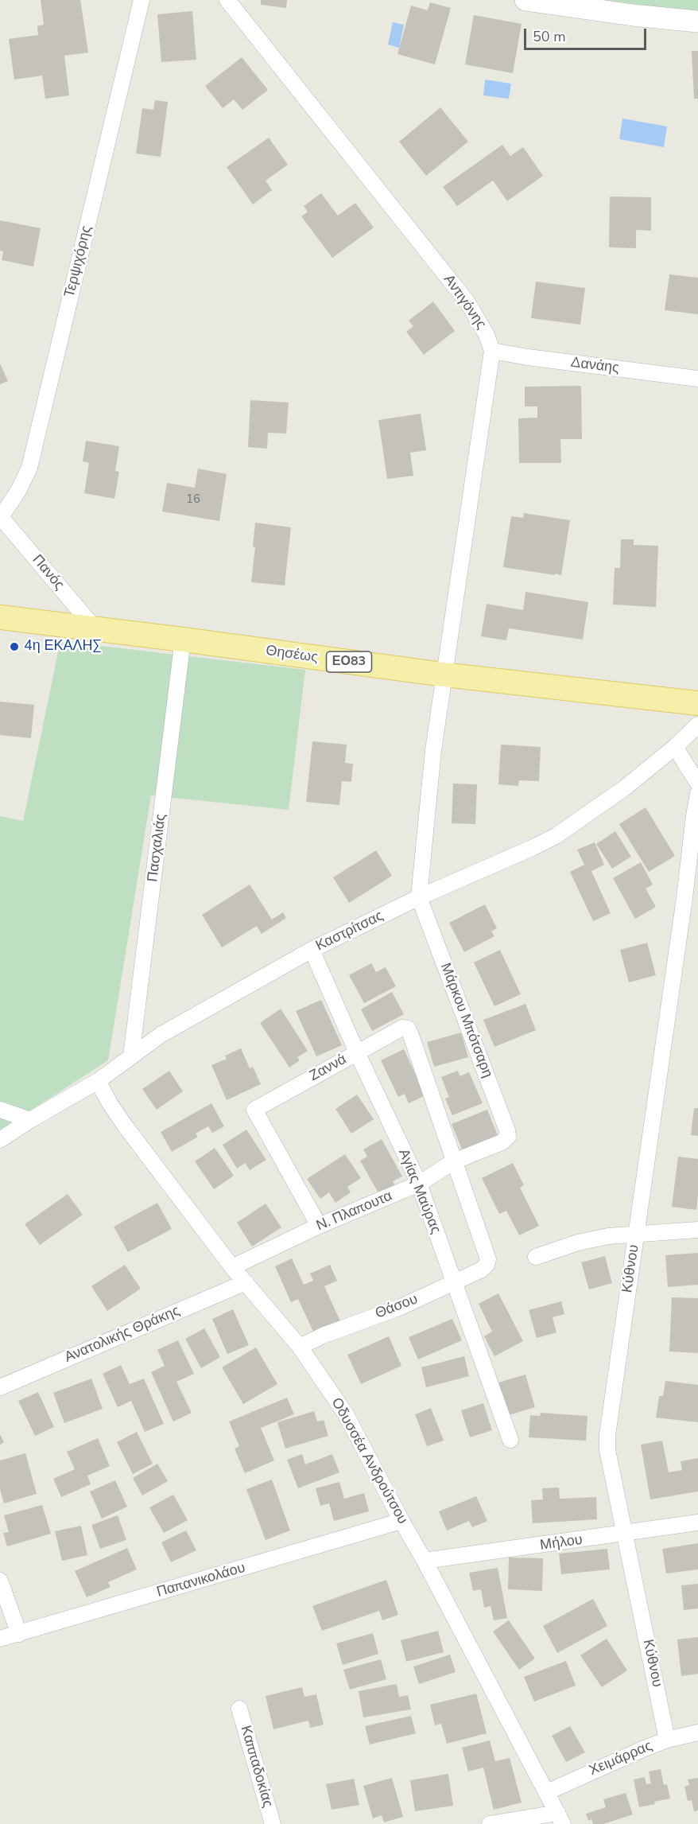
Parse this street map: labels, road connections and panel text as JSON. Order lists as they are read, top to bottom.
{
  "streets": {
    "main road": ["Θησέως", "ΕΟ83"],
    "street": [
      "Τερψιχόρης",
      "Αντιγόνης",
      "Δανάης",
      "Πανός",
      "Πασχαλιάς",
      "Καστρίτσας",
      "Μάρκου Μπότσαρη",
      "Ζαννά",
      "Αγίας Μαύρας",
      "Ν. Πλαπουτα",
      "Κύθνου",
      "Θάσου",
      "Ανατολικής Θράκης",
      "Οδυσσέα Ανδρούτσου",
      "Μήλου",
      "Παπανικολάου",
      "Χειμάρρας",
      "Καππαδοκίας"
    ]
  },
  "crossings": [
    ["Τερψιχόρης", "Πανός"],
    ["Αντιγόνης", "Δανάης"],
    ["Πανός", "Θησέως"],
    ["Θησέως", "Πασχαλιάς"],
    ["Πασχαλιάς", "Καστρίτσας"],
    ["Καστρίτσας", "Μάρκου Μπότσαρη"],
    ["Καστρίτσας", "Αγίας Μαύρας"],
    ["Καστρίτσας", "Οδυσσέα Ανδρούτσου"],
    ["Μάρκου Μπότσαρη", "Ν. Πλαπουτα"],
    ["Ζαννά", "Αγίας Μαύρας"],
    ["Ζαννά", "Ν. Πλαπουτα"],
    ["Ζαννά", "Θάσου"],
    ["Αγίας Μαύρας", "Ν. Πλαπουτα"],
    ["Αγίας Μαύρας", "Θάσου"],
    ["Ν. Πλαπουτα", "Θάσου"],
    ["Ν. Πλαπουτα", "Οδυσσέα Ανδρούτσου"],
    ["Κύθνου", "Μήλου"],
    ["Κύθνου", "Χειμάρρας"],
    ["Θάσου", "Οδυσσέα Ανδρούτσου"],
    ["Ανατολικής Θράκης", "Οδυσσέα Ανδρούτσου"],
    ["Οδυσσέα Ανδρούτσου", "Μήλου"],
    ["Οδυσσέα Ανδρούτσου", "Παπανικολάου"],
    ["Οδυσσέα Ανδρούτσου", "Χειμάρρας"]
  ],
  "places": ["4η ΕΚΑΛΗΣ"],
  "house_numbers": ["16"],
  "scale_bar": "50 m"
}
